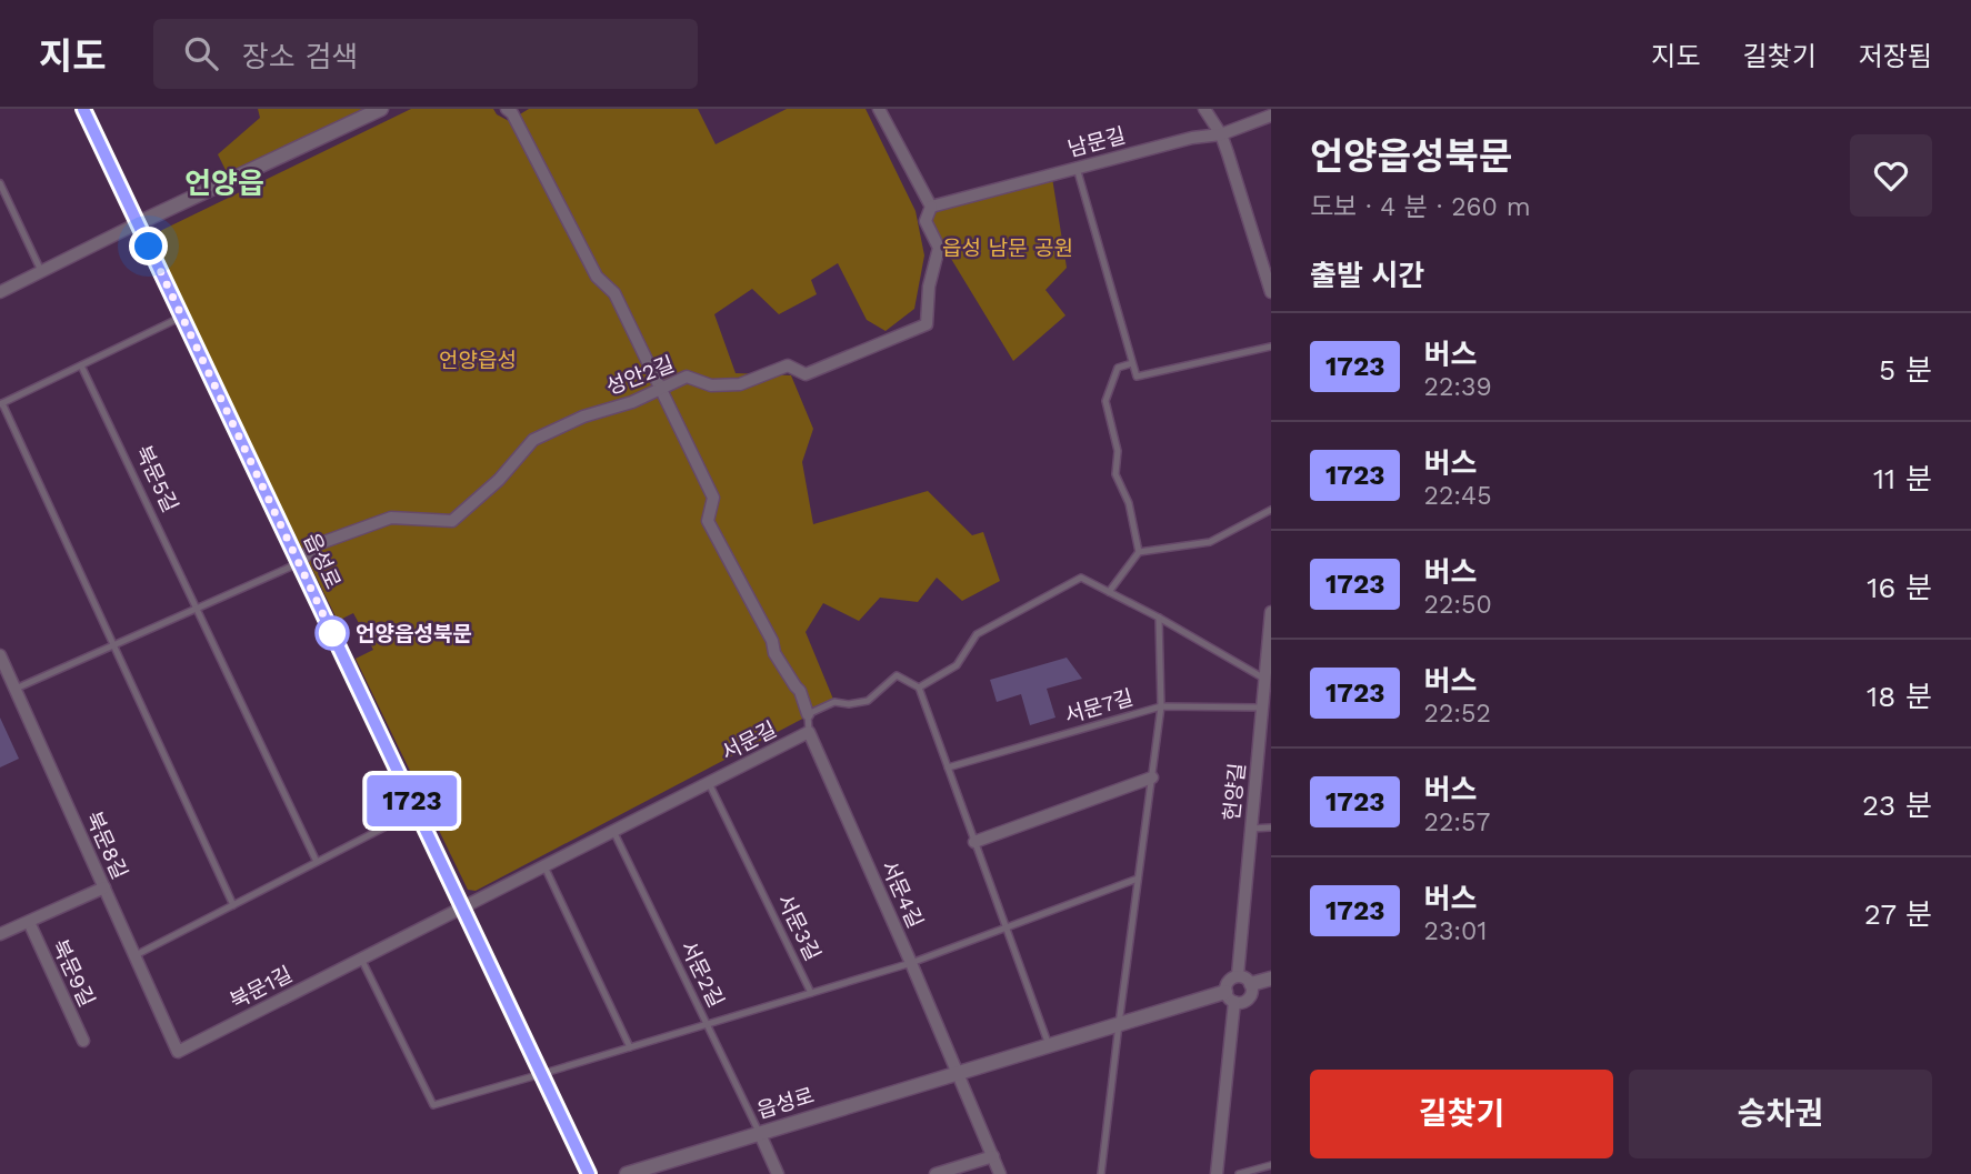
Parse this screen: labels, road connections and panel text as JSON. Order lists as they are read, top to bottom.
{
  "streets": {
    "street": [
      "남문길",
      "성안2길",
      "읍성로",
      "서문길",
      "헌양길",
      "북문8길",
      "서문4길",
      "북문9길",
      "북문1길"
    ],
    "lane": [
      "북문5길",
      "서문7길",
      "서문3길",
      "서문2길"
    ]
  },
  "crossings": [
    ["남문길", "성안2길"],
    ["성안2길", "읍성로"],
    ["읍성로", "서문길"],
    ["읍성로", "헌양길"],
    ["읍성로", "서문4길"],
    ["읍성로", "서문2길"],
    ["읍성로", "북문1길"],
    ["서문7길", "헌양길"],
    ["서문길", "서문4길"],
    ["서문길", "서문3길"],
    ["서문길", "서문2길"],
    ["서문길", "북문1길"],
    ["북문8길", "북문9길"],
    ["북문8길", "북문1길"],
    ["서문4길", "서문3길"]
  ],
  "districts": ["언양읍"],
  "parks": ["읍성 남문 공원", "언양읍성"],
  "places": ["언양읍성북문"],
  "lines": ["bus line 1723"],
  "page": {
    "header": "지도",
    "search": "장소 검색",
    "nav": ["지도", "길찾기", "저장됨"],
    "on_map": "1723",
    "heading": [
      ["언양읍성북문", "도보 · 4 분 · 260 m"],
      "출발 시간"
    ],
    "list": [
      {
        "mark": "1723",
        "name": "버스",
        "note": "22:39",
        "value": "5 분"
      },
      {
        "mark": "1723",
        "name": "버스",
        "note": "22:45",
        "value": "11 분"
      },
      {
        "mark": "1723",
        "name": "버스",
        "note": "22:50",
        "value": "16 분"
      },
      {
        "mark": "1723",
        "name": "버스",
        "note": "22:52",
        "value": "18 분"
      },
      {
        "mark": "1723",
        "name": "버스",
        "note": "22:57",
        "value": "23 분"
      },
      {
        "mark": "1723",
        "name": "버스",
        "note": "23:01",
        "value": "27 분"
      }
    ],
    "buttons": ["길찾기", "승차권"]
  }
}
